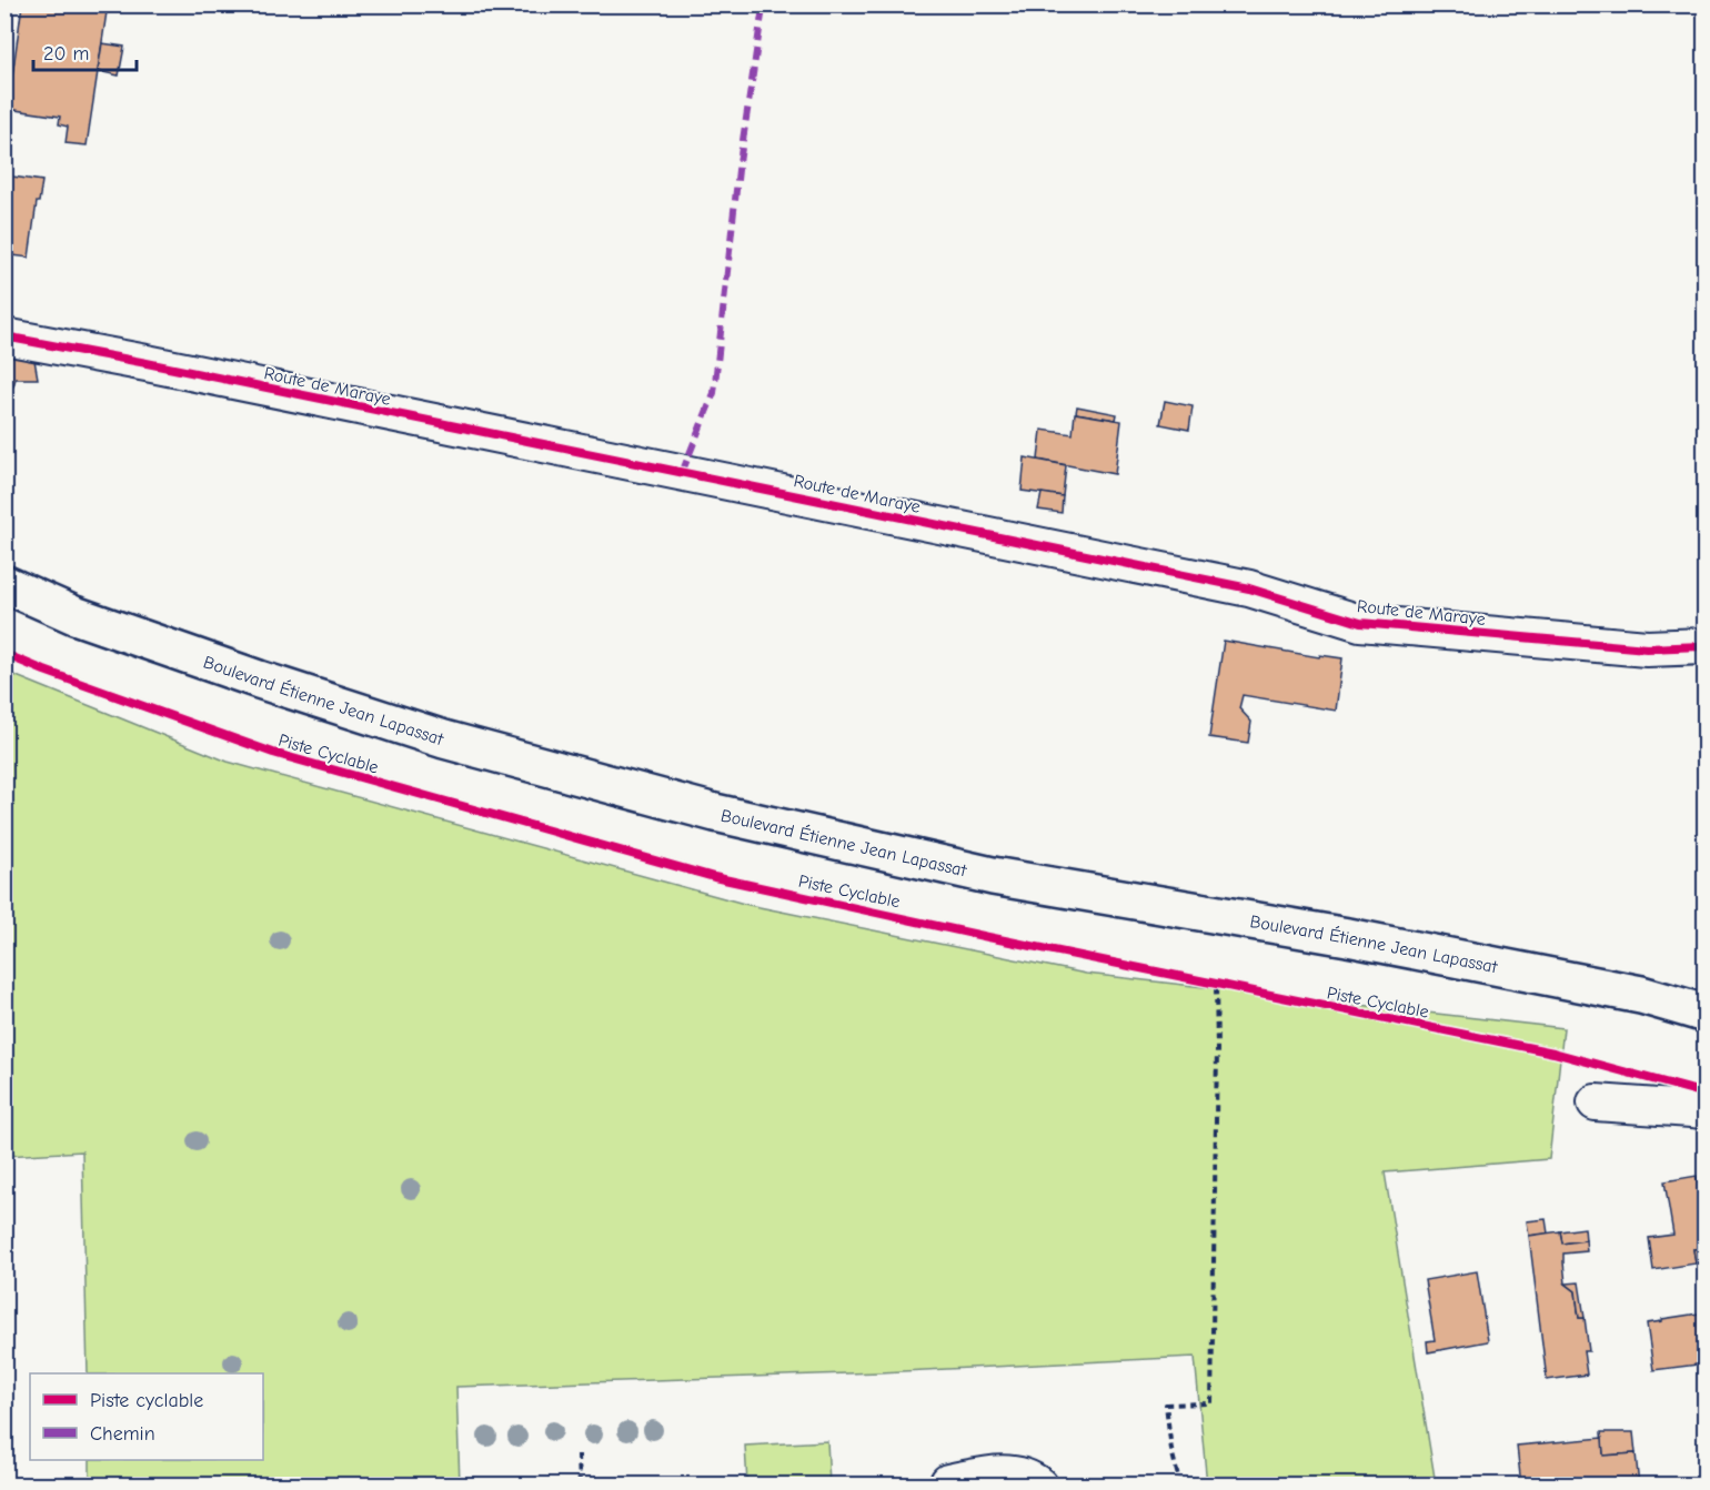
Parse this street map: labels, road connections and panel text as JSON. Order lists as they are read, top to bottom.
{
  "streets": {
    "main road": ["Boulevard Étienne Jean Lapassat"],
    "street": ["Route de Maraye"],
    "cycle path": ["Piste Cyclable"]
  },
  "legend": ["Piste cyclable", "Chemin"],
  "scale_bar": "20 m"
}
